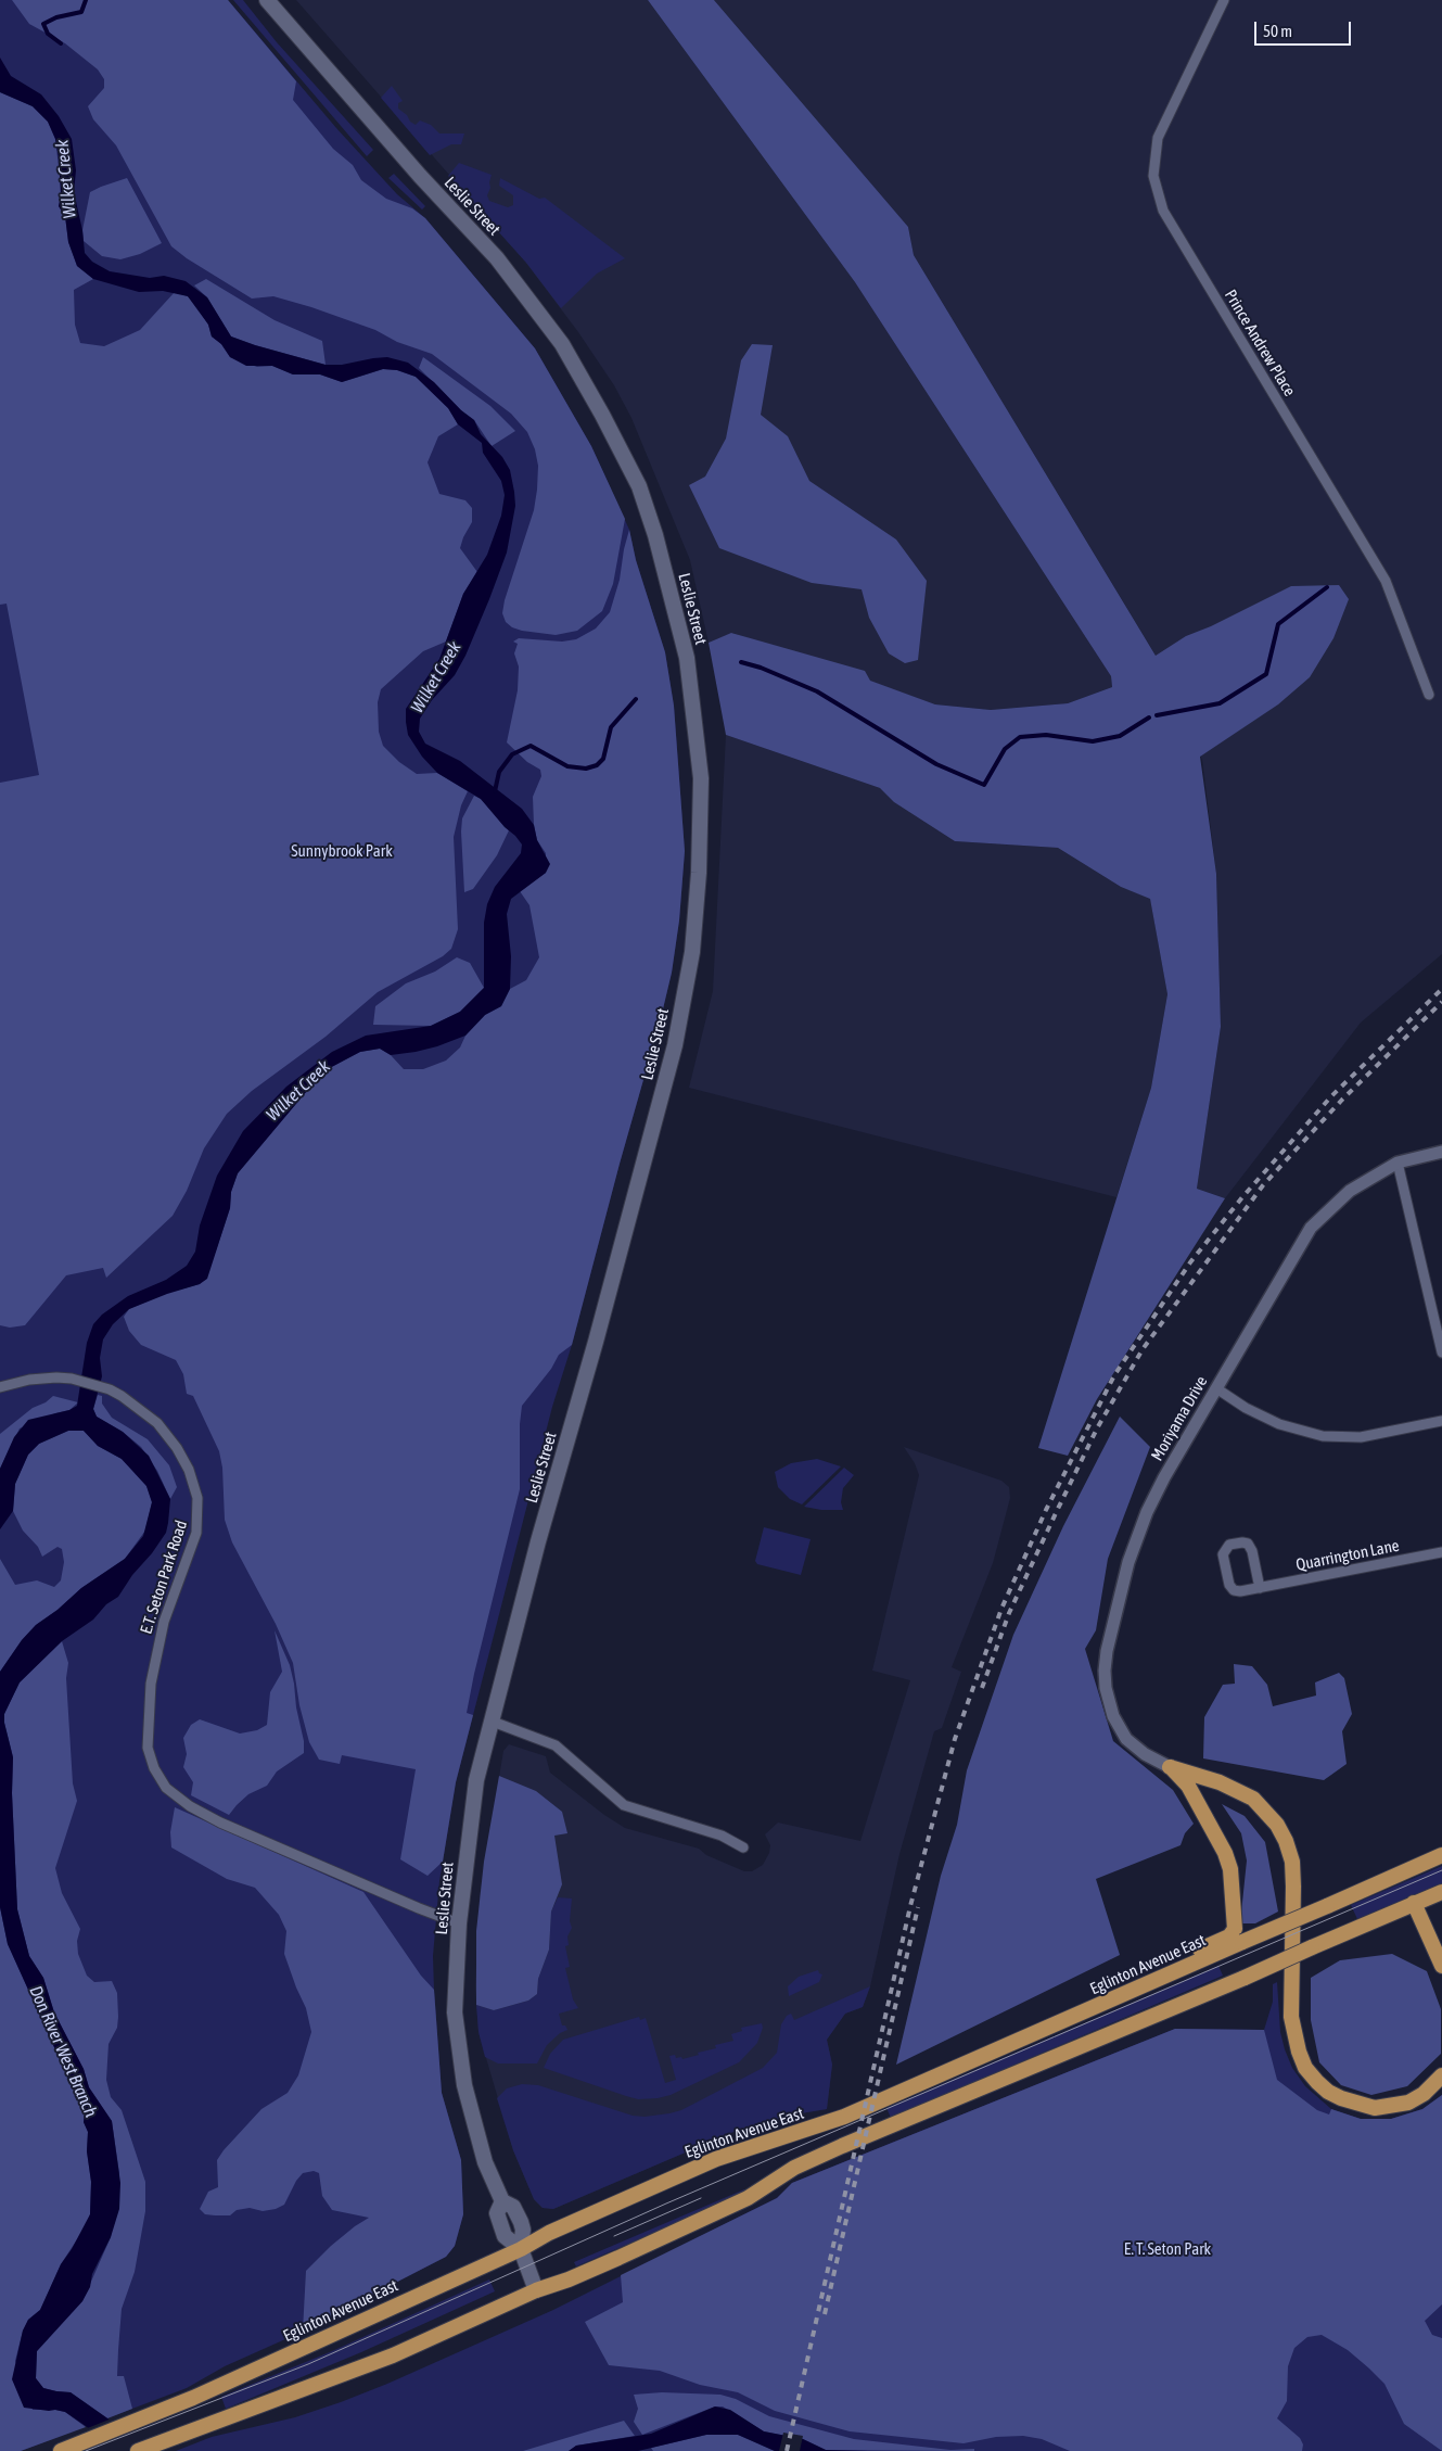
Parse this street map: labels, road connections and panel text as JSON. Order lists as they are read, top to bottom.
{
  "streets": {
    "main road": ["Leslie Street", "Eglinton Avenue East"],
    "street": [
      "Prince Andrew Place",
      "Moriyama Drive",
      "Quarrington Lane",
      "E.T. Seton Park Road"
    ]
  },
  "crossings": [
    ["Leslie Street", "E.T. Seton Park Road"],
    ["Leslie Street", "Eglinton Avenue East"]
  ],
  "water": ["Wilket Creek", "Don River West Branch"],
  "parks": ["Sunnybrook Park", "E. T. Seton Park"],
  "scale_bar": "50 m"
}
